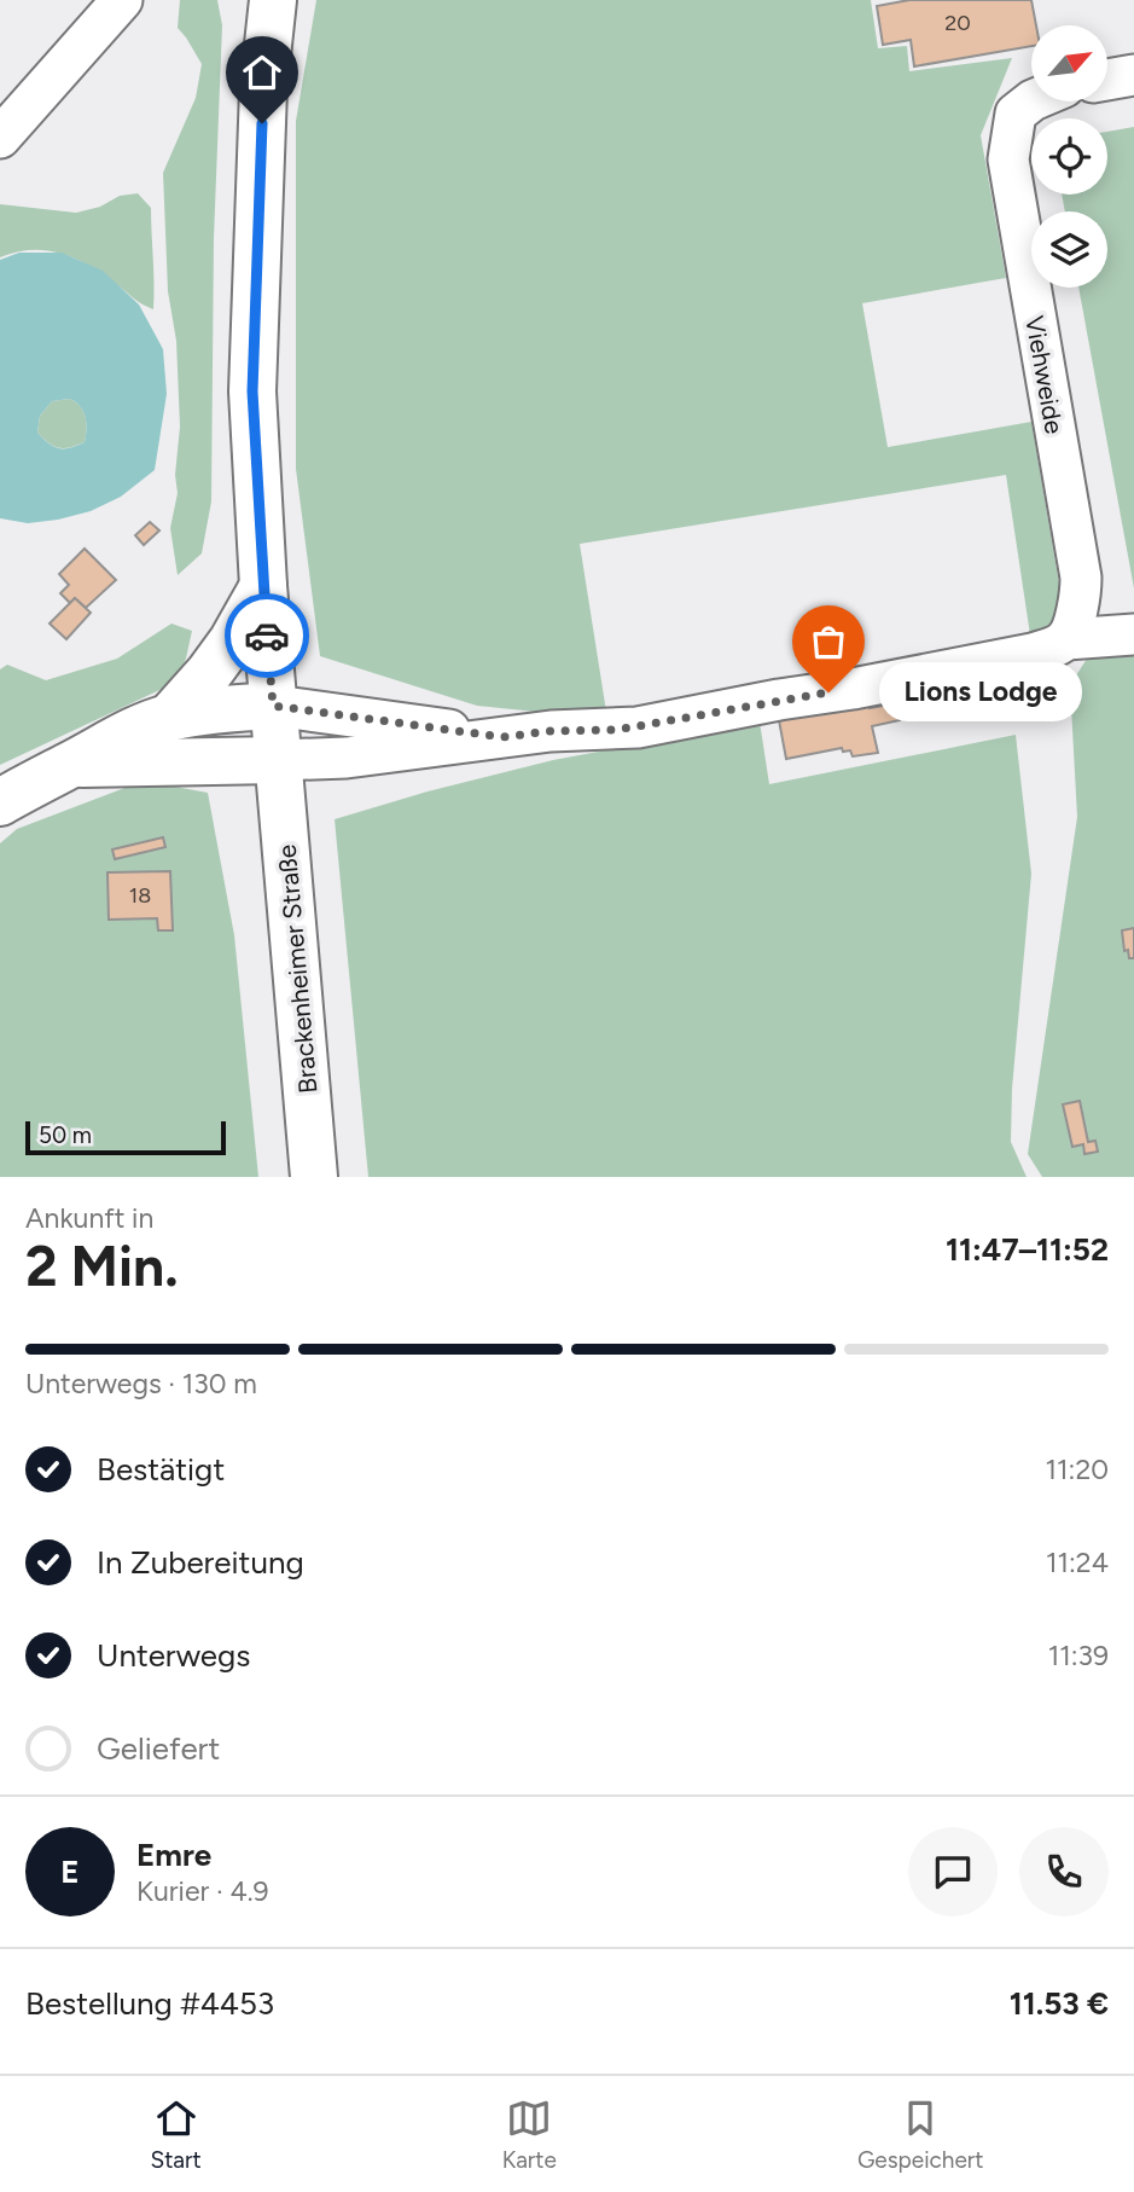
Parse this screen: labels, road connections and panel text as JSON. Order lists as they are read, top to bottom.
{
  "streets": {
    "main road": ["Brackenheimer Straße"],
    "street": ["Viehweide"]
  },
  "places": ["Lions Lodge"],
  "house_numbers": ["20", "18"],
  "scale_bar": "50 m",
  "north": "top right",
  "page": {
    "bubble": "Lions Lodge",
    "scale": "50 m",
    "heading": ["2 Min.", "Ankunft in", "11:47–11:52"],
    "panel": [
      "Emre",
      "Kurier · 4.9",
      "Bestellung #4453",
      "11.53 €"
    ],
    "bar": "Unterwegs · 130 m",
    "list": [
      ["Bestätigt", "11:20"],
      ["In Zubereitung", "11:24"],
      ["Unterwegs", "11:39"],
      "Geliefert"
    ],
    "round": "E",
    "tabs": ["Start", "Karte", "Gespeichert"]
  }
}
